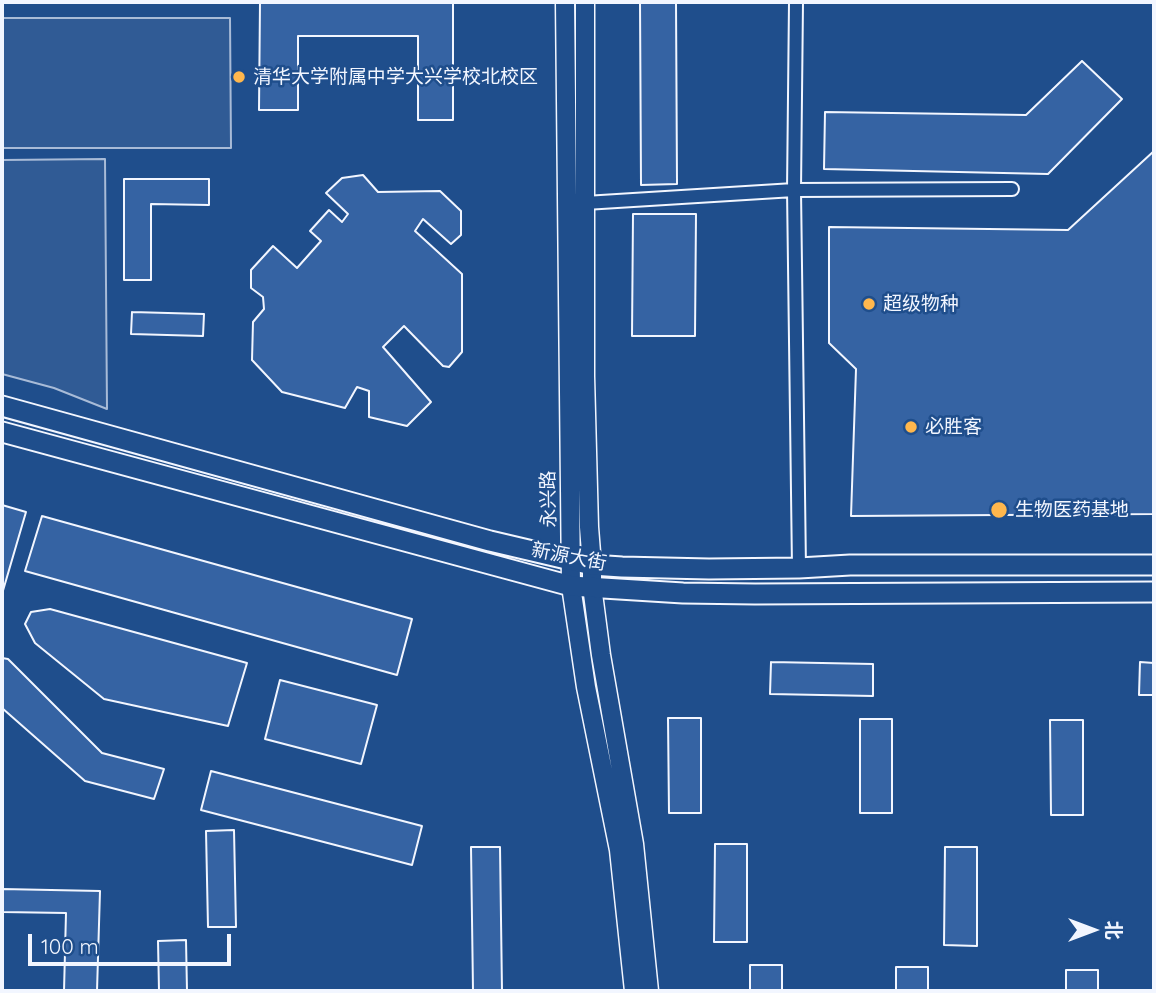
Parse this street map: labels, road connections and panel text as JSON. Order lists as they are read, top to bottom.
{
  "streets": {
    "main road": ["永兴路", "新源大街"]
  },
  "crossings": [
    ["永兴路", "新源大街"]
  ],
  "places": [
    "清华大学附属中学大兴学校北校区",
    "超级物种",
    "必胜客",
    "生物医药基地"
  ],
  "scale_bar": "100 m",
  "north": "right"
}
